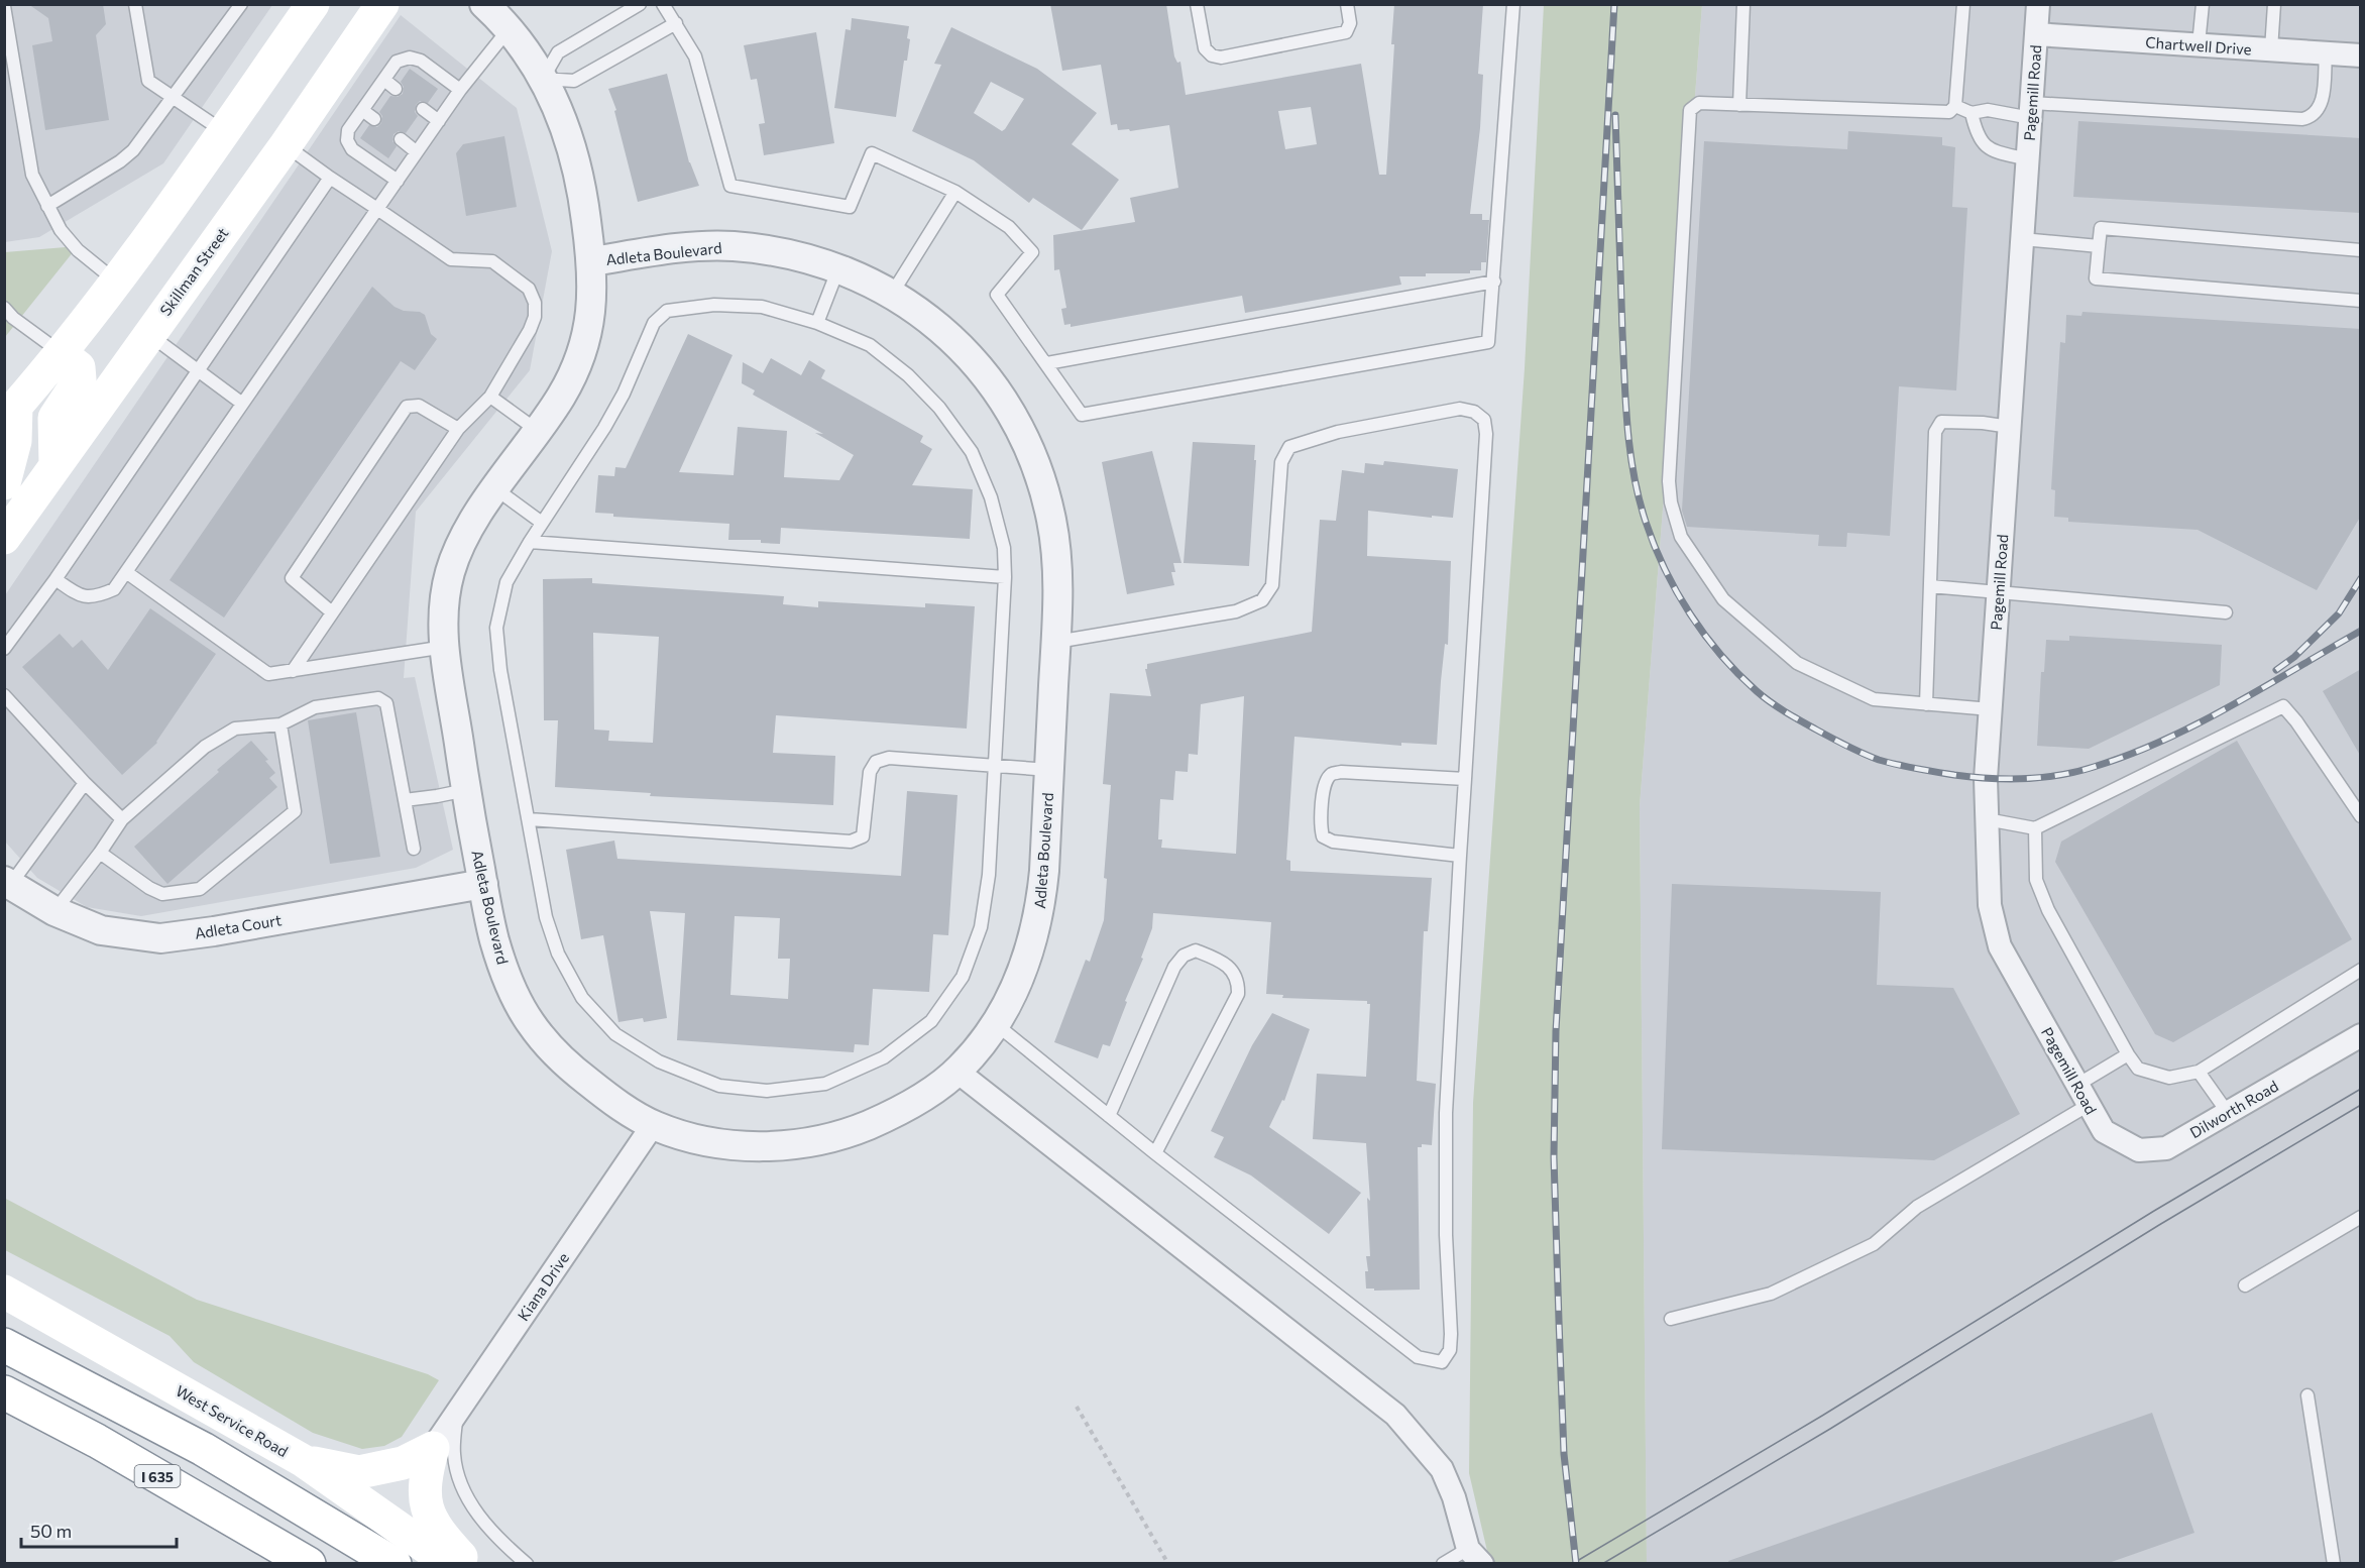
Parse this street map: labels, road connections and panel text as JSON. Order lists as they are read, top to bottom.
{
  "streets": {
    "main road": ["Skillman Street", "West Service Road", "I 635"],
    "street": [
      "Chartwell Drive",
      "Pagemill Road",
      "Adleta Boulevard",
      "Adleta Court",
      "Dilworth Road",
      "Kiana Drive"
    ]
  },
  "crossings": [
    ["Chartwell Drive", "Pagemill Road"],
    ["Pagemill Road", "Dilworth Road"],
    ["Adleta Boulevard", "Adleta Court"],
    ["Adleta Boulevard", "Kiana Drive"]
  ],
  "scale_bar": "50 m"
}
